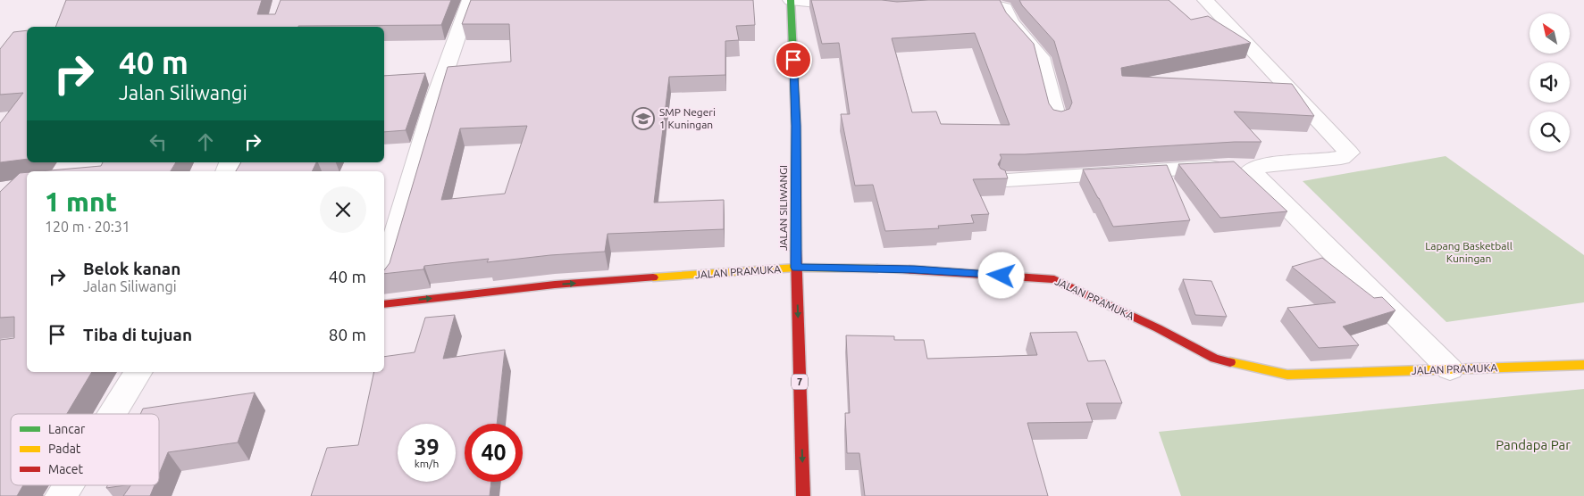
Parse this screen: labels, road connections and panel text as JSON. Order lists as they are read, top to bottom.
{
  "streets": {
    "street": ["JALAN SILIWANGI", "JALAN PRAMUKA", "7"]
  },
  "crossings": [
    ["JALAN SILIWANGI", "JALAN PRAMUKA"]
  ],
  "one_way": ["JALAN SILIWANGI"],
  "parks": ["Lapang Basketball Kuningan", "Pandapa Par"],
  "places": {
    "school or university": ["SMP Negeri 1 Kuningan"]
  },
  "legend": ["Lancar", "Padat", "Macet"],
  "north": "top left",
  "page": {
    "turn": ["40 m", "Jalan Siliwangi"],
    "heading": ["1 mnt", "120 m · 20:31"],
    "list": [
      {
        "name": "Belok kanan",
        "note": "Jalan Siliwangi",
        "value": "40 m"
      },
      {
        "name": "Tiba di tujuan",
        "value": "80 m"
      }
    ],
    "speed": "39 km/h",
    "limit": "40"
  }
}
